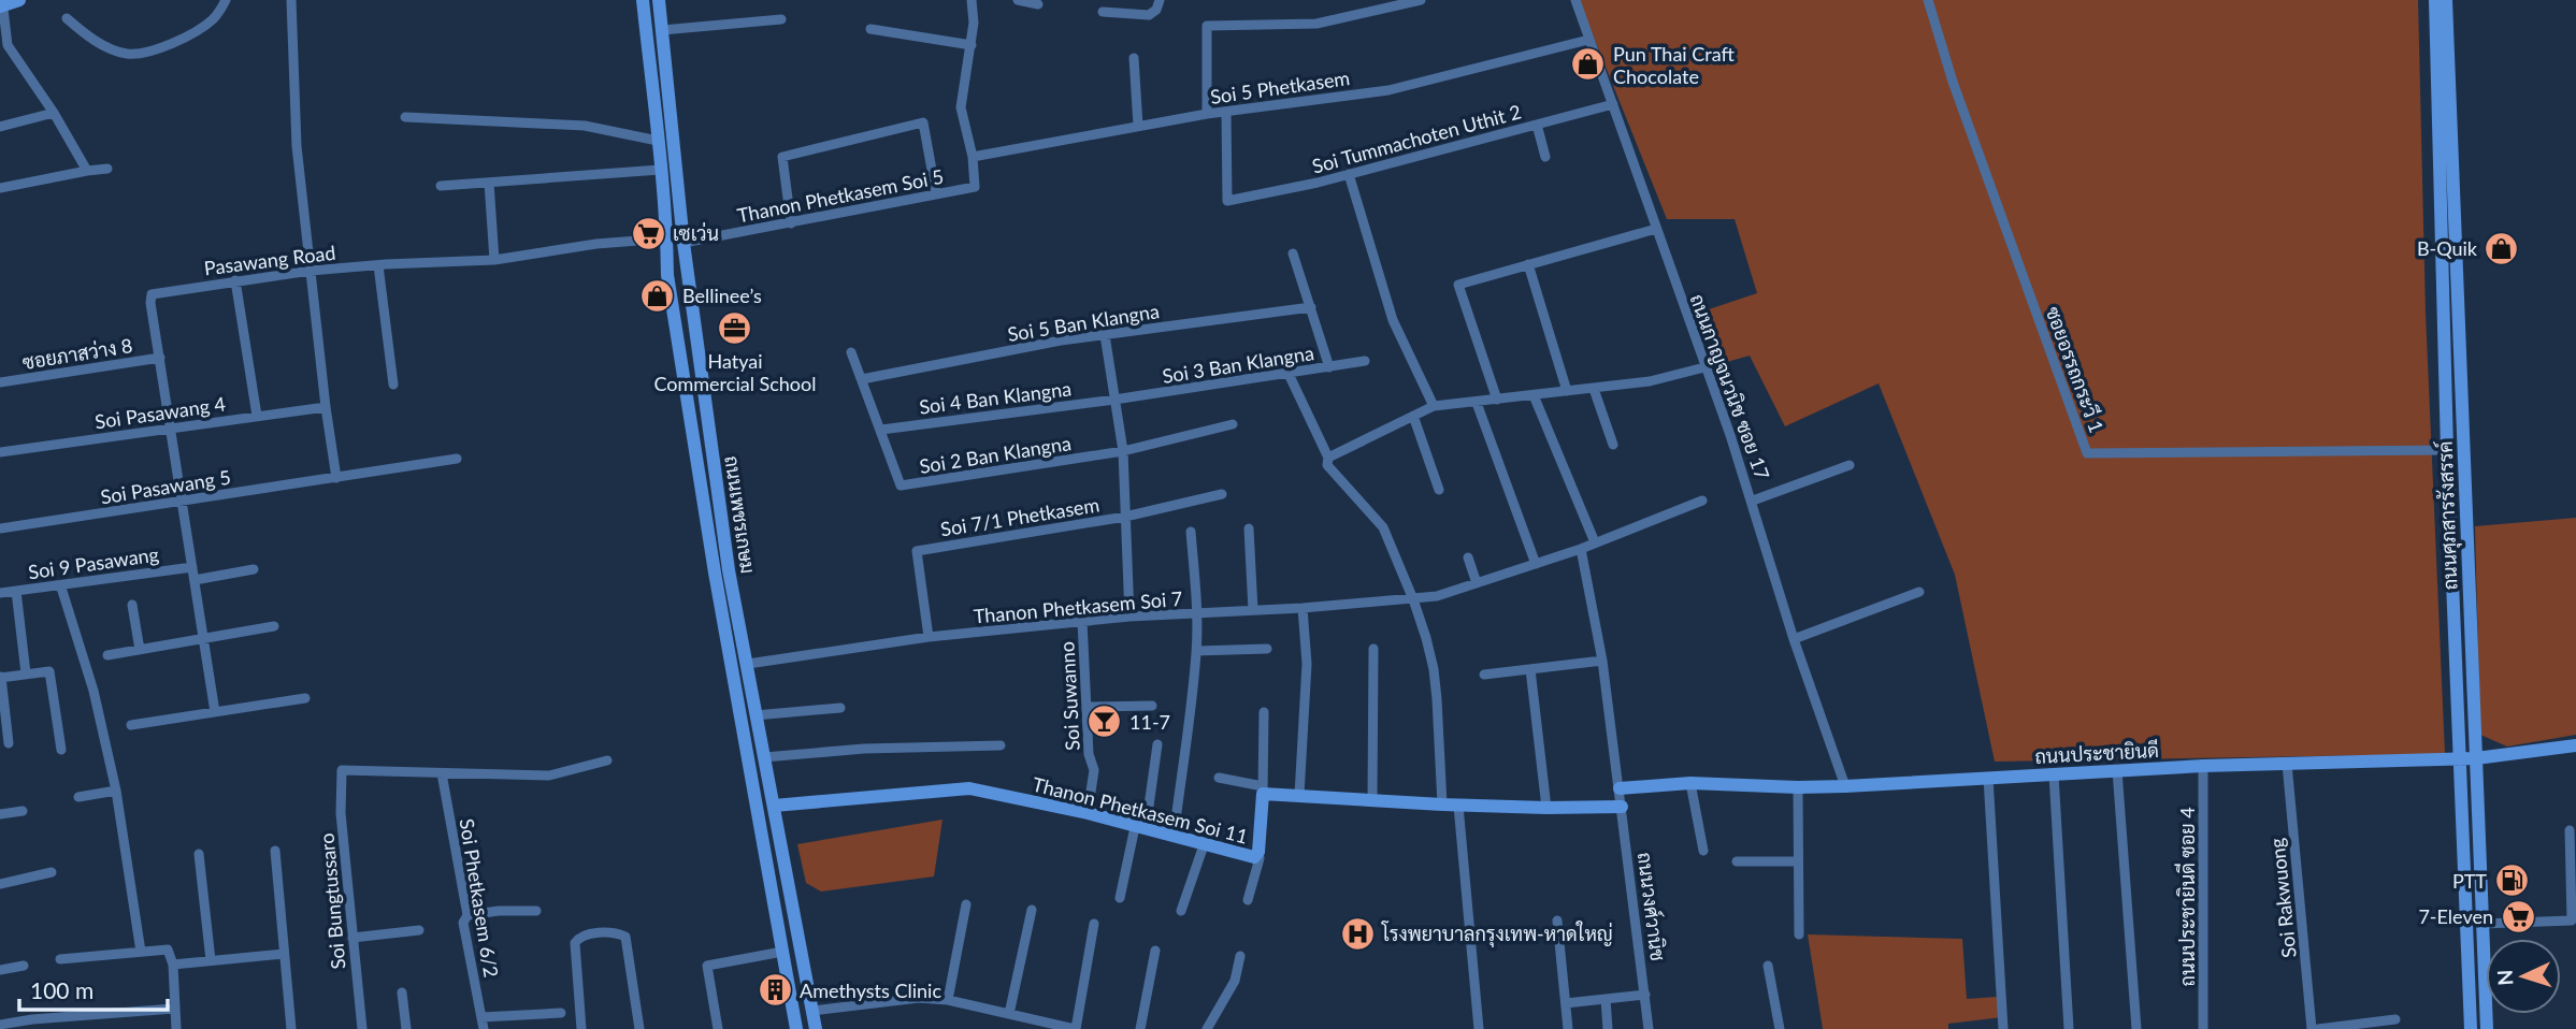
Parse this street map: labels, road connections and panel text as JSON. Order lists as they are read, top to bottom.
{
  "streets": {
    "street": [
      "Soi 5 Phetkasem",
      "Soi Tummachoten Uthit 2",
      "Thanon Phetkasem Soi 5",
      "Pasawang Road",
      "Soi 5 Ban Klangna",
      "ซอยภาสว่าง 8",
      "Soi 3 Ban Klangna",
      "ซอยอรรถกระวี 1",
      "ถนนกาญจนวนิช ซอย 17",
      "Soi 4 Ban Klangna",
      "Soi Pasawang 4",
      "Soi 2 Ban Klangna",
      "Soi Pasawang 5",
      "ถนนเพชรเกษม",
      "ถนนศุภสารรังสรรค์",
      "Soi 7/1 Phetkasem",
      "Soi 9 Pasawang",
      "Thanon Phetkasem Soi 7",
      "Soi Suwanno",
      "ถนนประชายินดี",
      "Thanon Phetkasem Soi 11",
      "ถนนประชายินดี ซอย 4",
      "Soi Phetkasem 6/2",
      "Soi Rakwuong",
      "Soi Bungtussaro",
      "ถนนวงศ์วานิช"
    ]
  },
  "crossings": [
    ["Soi 5 Phetkasem", "Soi Tummachoten Uthit 2"],
    ["Soi 5 Phetkasem", "Thanon Phetkasem Soi 5"],
    ["Soi 5 Phetkasem", "ถนนกาญจนวนิช ซอย 17"],
    ["Soi Tummachoten Uthit 2", "ถนนกาญจนวนิช ซอย 17"],
    ["Thanon Phetkasem Soi 5", "ถนนเพชรเกษม"],
    ["Pasawang Road", "ซอยภาสว่าง 8"],
    ["Pasawang Road", "Soi Pasawang 4"],
    ["Pasawang Road", "Soi Pasawang 5"],
    ["Pasawang Road", "ถนนเพชรเกษม"],
    ["Pasawang Road", "Soi 9 Pasawang"],
    ["Soi 5 Ban Klangna", "Soi 2 Ban Klangna"],
    ["Soi 3 Ban Klangna", "Soi 4 Ban Klangna"],
    ["ซอยอรรถกระวี 1", "ถนนศุภสารรังสรรค์"],
    ["ถนนกาญจนวนิช ซอย 17", "ถนนประชายินดี"],
    ["Soi 4 Ban Klangna", "Soi 2 Ban Klangna"],
    ["ถนนเพชรเกษม", "Thanon Phetkasem Soi 7"],
    ["ถนนเพชรเกษม", "Thanon Phetkasem Soi 11"],
    ["ถนนศุภสารรังสรรค์", "ถนนประชายินดี"],
    ["Soi 7/1 Phetkasem", "Thanon Phetkasem Soi 7"],
    ["Thanon Phetkasem Soi 7", "Soi Suwanno"],
    ["Thanon Phetkasem Soi 7", "ถนนวงศ์วานิช"],
    ["Soi Suwanno", "Thanon Phetkasem Soi 11"],
    ["ถนนประชายินดี", "ถนนประชายินดี ซอย 4"],
    ["ถนนประชายินดี", "Soi Rakwuong"],
    ["ถนนประชายินดี", "ถนนวงศ์วานิช"],
    ["Soi Phetkasem 6/2", "Soi Bungtussaro"]
  ],
  "places": {
    "shop": ["Pun Thai Craft Chocolate", "B-Quik", "Bellinee’s"],
    "supermarket": ["เซเว่น", "7-Eleven"],
    "office": ["Hatyai Commercial School"],
    "bar": ["11-7"],
    "fuel station": ["PTT"],
    "hospital": ["โรงพยาบาลกรุงเทพ-หาดใหญ่"],
    "building": ["Amethysts Clinic"]
  },
  "scale_bar": "100 m",
  "north": "left"
}
